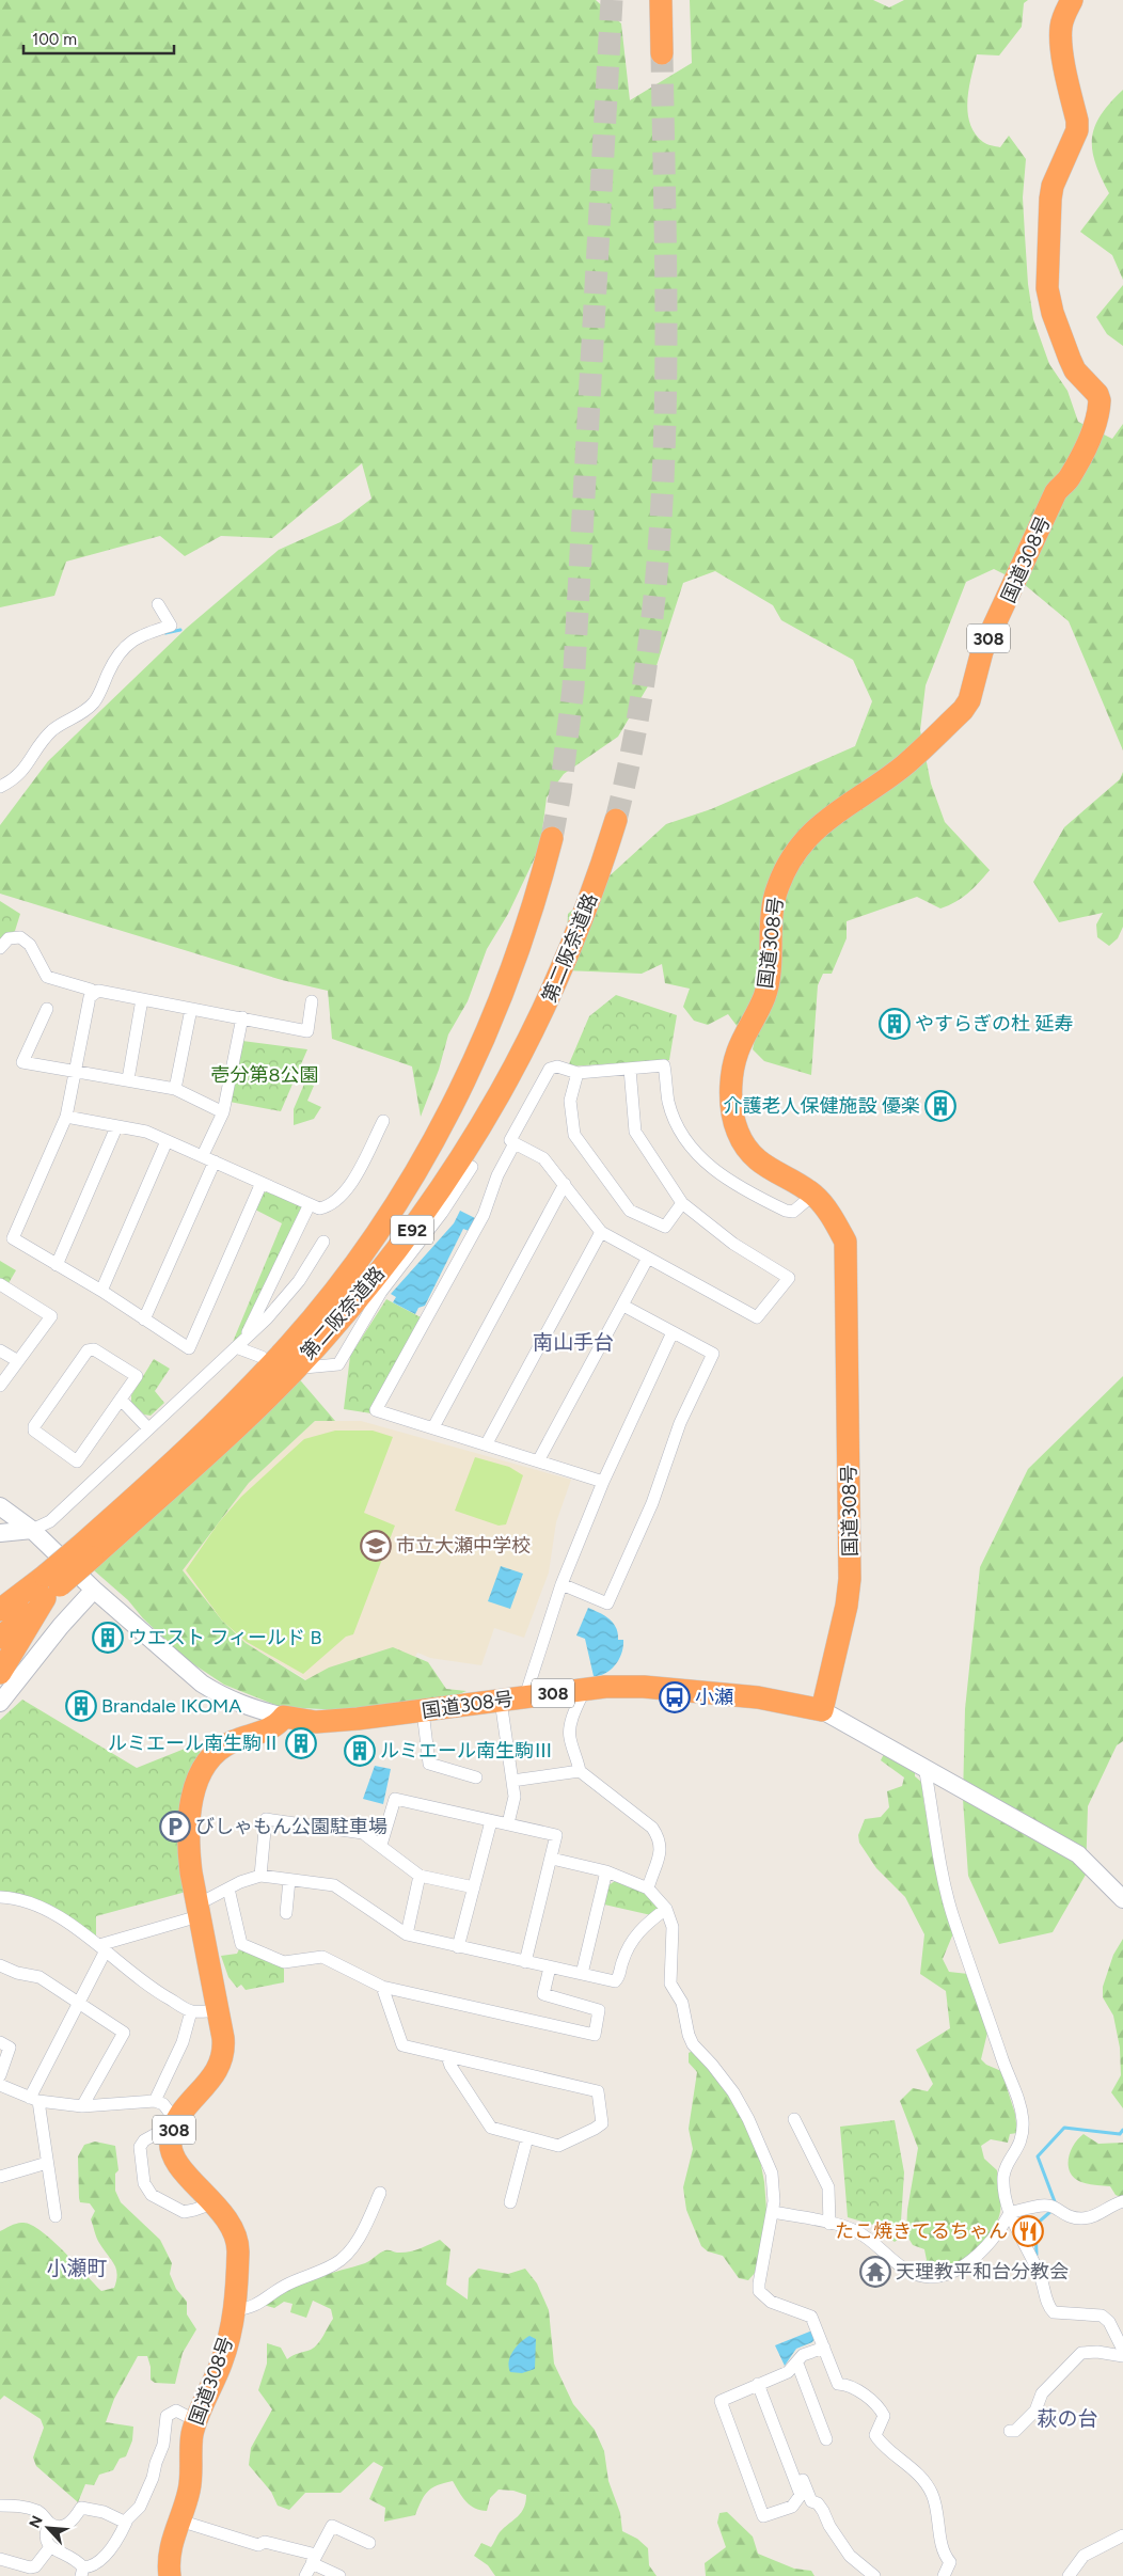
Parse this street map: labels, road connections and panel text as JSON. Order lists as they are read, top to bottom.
{
  "streets": {
    "highway": [
      "国道308号",
      "308",
      "第二阪奈道路",
      "E92"
    ]
  },
  "crossings": [
    ["国道308号", "308"]
  ],
  "districts": ["南山手台", "小瀬町", "萩の台"],
  "parks": ["壱分第8公園"],
  "places": {
    "building": [
      "やすらぎの杜 延寿",
      "介護老人保健施設 優楽",
      "ウエスト フィールド B",
      "Brandale IKOMA",
      "ルミエール南生駒Ⅱ",
      "ルミエール南生駒Ⅲ"
    ],
    "school or university": ["市立大瀬中学校"],
    "bus stop": ["小瀬"],
    "parking": ["びしゃもん公園駐車場"],
    "restaurant": ["たこ焼きてるちゃん"],
    "temple": ["天理教平和台分教会"]
  },
  "scale_bar": "100 m",
  "north": "top left"
}
